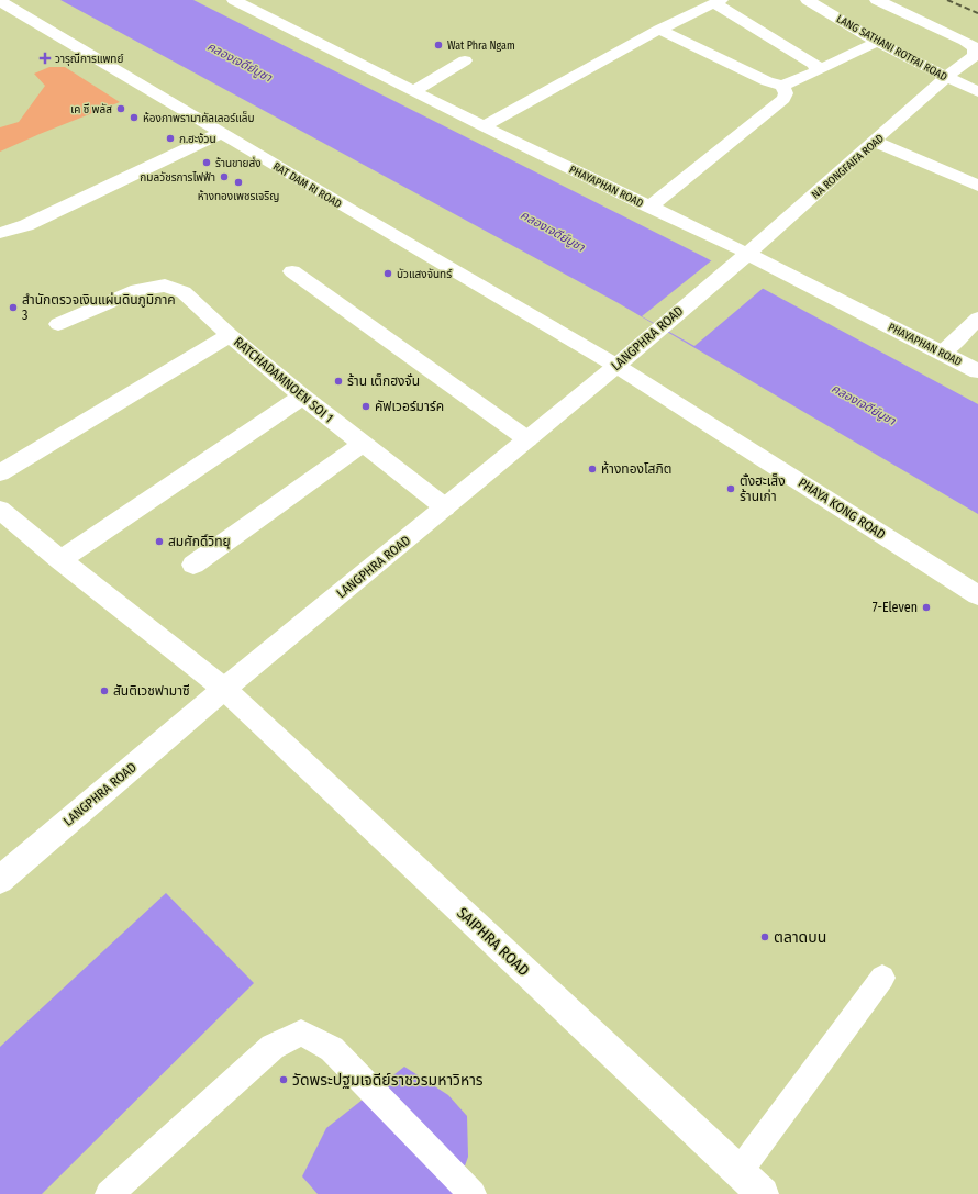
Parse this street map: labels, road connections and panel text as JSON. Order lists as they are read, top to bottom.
{
  "streets": {
    "street": [
      "LANG SATHANI ROTFAI ROAD",
      "NA RONGFAIFA ROAD",
      "RAT DAM RI ROAD",
      "PHAYAPHAN ROAD",
      "LANGPHRA ROAD",
      "RATCHADAMNOEN SOI 1",
      "PHAYA KONG ROAD",
      "SAIPHRA ROAD"
    ]
  },
  "crossings": [
    ["LANG SATHANI ROTFAI ROAD", "NA RONGFAIFA ROAD"],
    ["NA RONGFAIFA ROAD", "PHAYAPHAN ROAD"],
    ["NA RONGFAIFA ROAD", "LANGPHRA ROAD"],
    ["RAT DAM RI ROAD", "LANGPHRA ROAD"],
    ["RAT DAM RI ROAD", "PHAYA KONG ROAD"],
    ["PHAYAPHAN ROAD", "LANGPHRA ROAD"],
    ["LANGPHRA ROAD", "RATCHADAMNOEN SOI 1"],
    ["LANGPHRA ROAD", "PHAYA KONG ROAD"],
    ["LANGPHRA ROAD", "SAIPHRA ROAD"]
  ],
  "water": ["คลองเจดีย์บูชา"],
  "places": {
    "other": [
      "Wat Phra Ngam",
      "เค ซี พลัส",
      "ห้องภาพรามาคัลเลอร์แล็บ",
      "ก.ฮะง้วน",
      "ร้านขายส่ง",
      "กมลวัชรการไฟฟ้า",
      "ห้างทองเพชรเจริญ",
      "บัวแสงจันทร์",
      "สำนักตรวจเงินแผ่นดินภูมิภาค 3",
      "ร้าน เต็กฮงจั่น",
      "คัฟเวอร์มาร์ค",
      "ห้างทองโสภิต",
      "ตั้งฮะเส็ง ร้านเก่า",
      "สมศักดิ์วิทยุ",
      "7-Eleven",
      "สันติเวชฟามาซี",
      "ตลาดบน",
      "วัดพระปฐมเจดีย์ราชวรมหาวิหาร"
    ],
    "health": ["วารุณีการแพทย์"]
  }
}
